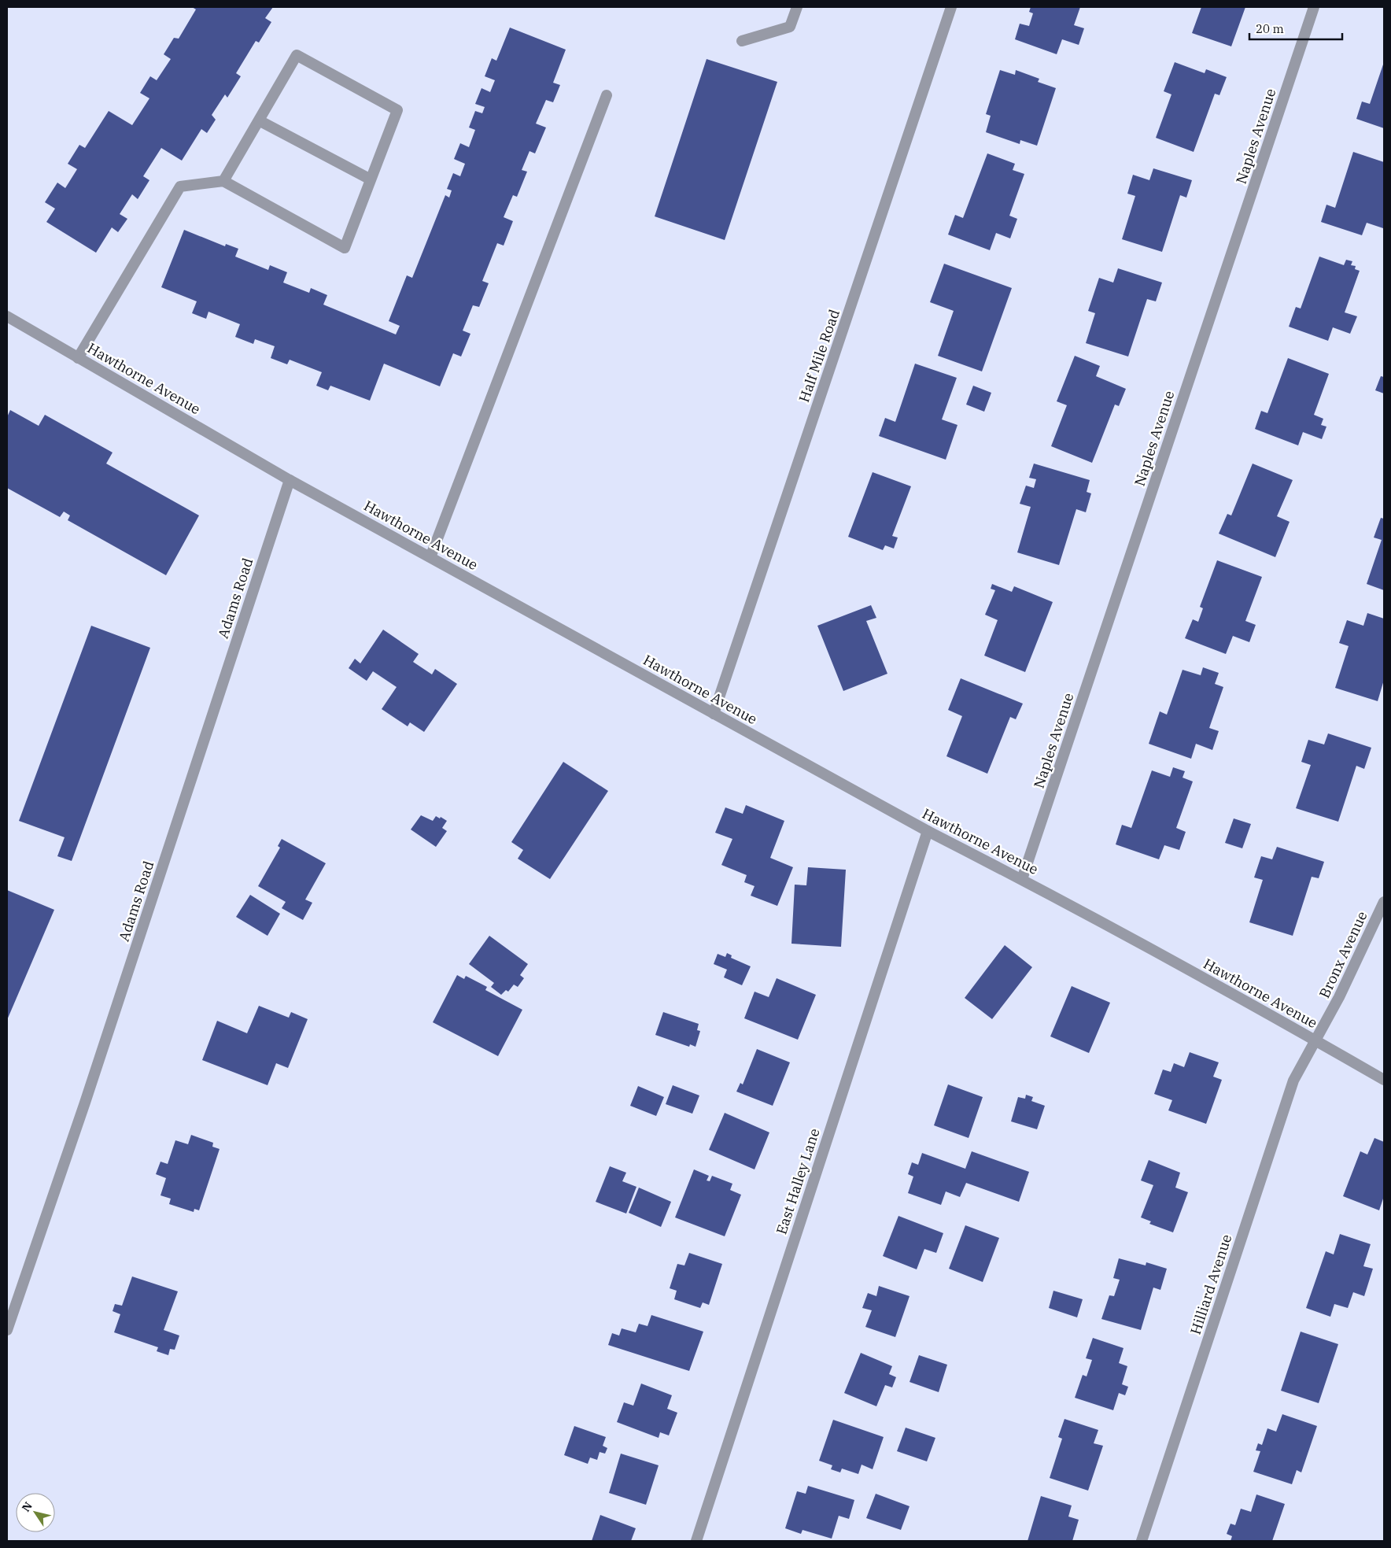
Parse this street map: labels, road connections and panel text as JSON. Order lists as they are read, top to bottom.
{
  "streets": {
    "street": [
      "Naples Avenue",
      "Half Mile Road",
      "Hawthorne Avenue",
      "Adams Road",
      "Bronx Avenue",
      "East Halley Lane",
      "Hilliard Avenue"
    ]
  },
  "crossings": [
    ["Naples Avenue", "Hawthorne Avenue"],
    ["Half Mile Road", "Hawthorne Avenue"],
    ["Hawthorne Avenue", "Adams Road"],
    ["Hawthorne Avenue", "Bronx Avenue"],
    ["Hawthorne Avenue", "East Halley Lane"],
    ["Hawthorne Avenue", "Hilliard Avenue"],
    ["Bronx Avenue", "Hilliard Avenue"]
  ],
  "scale_bar": "20 m",
  "north": "top left"
}
